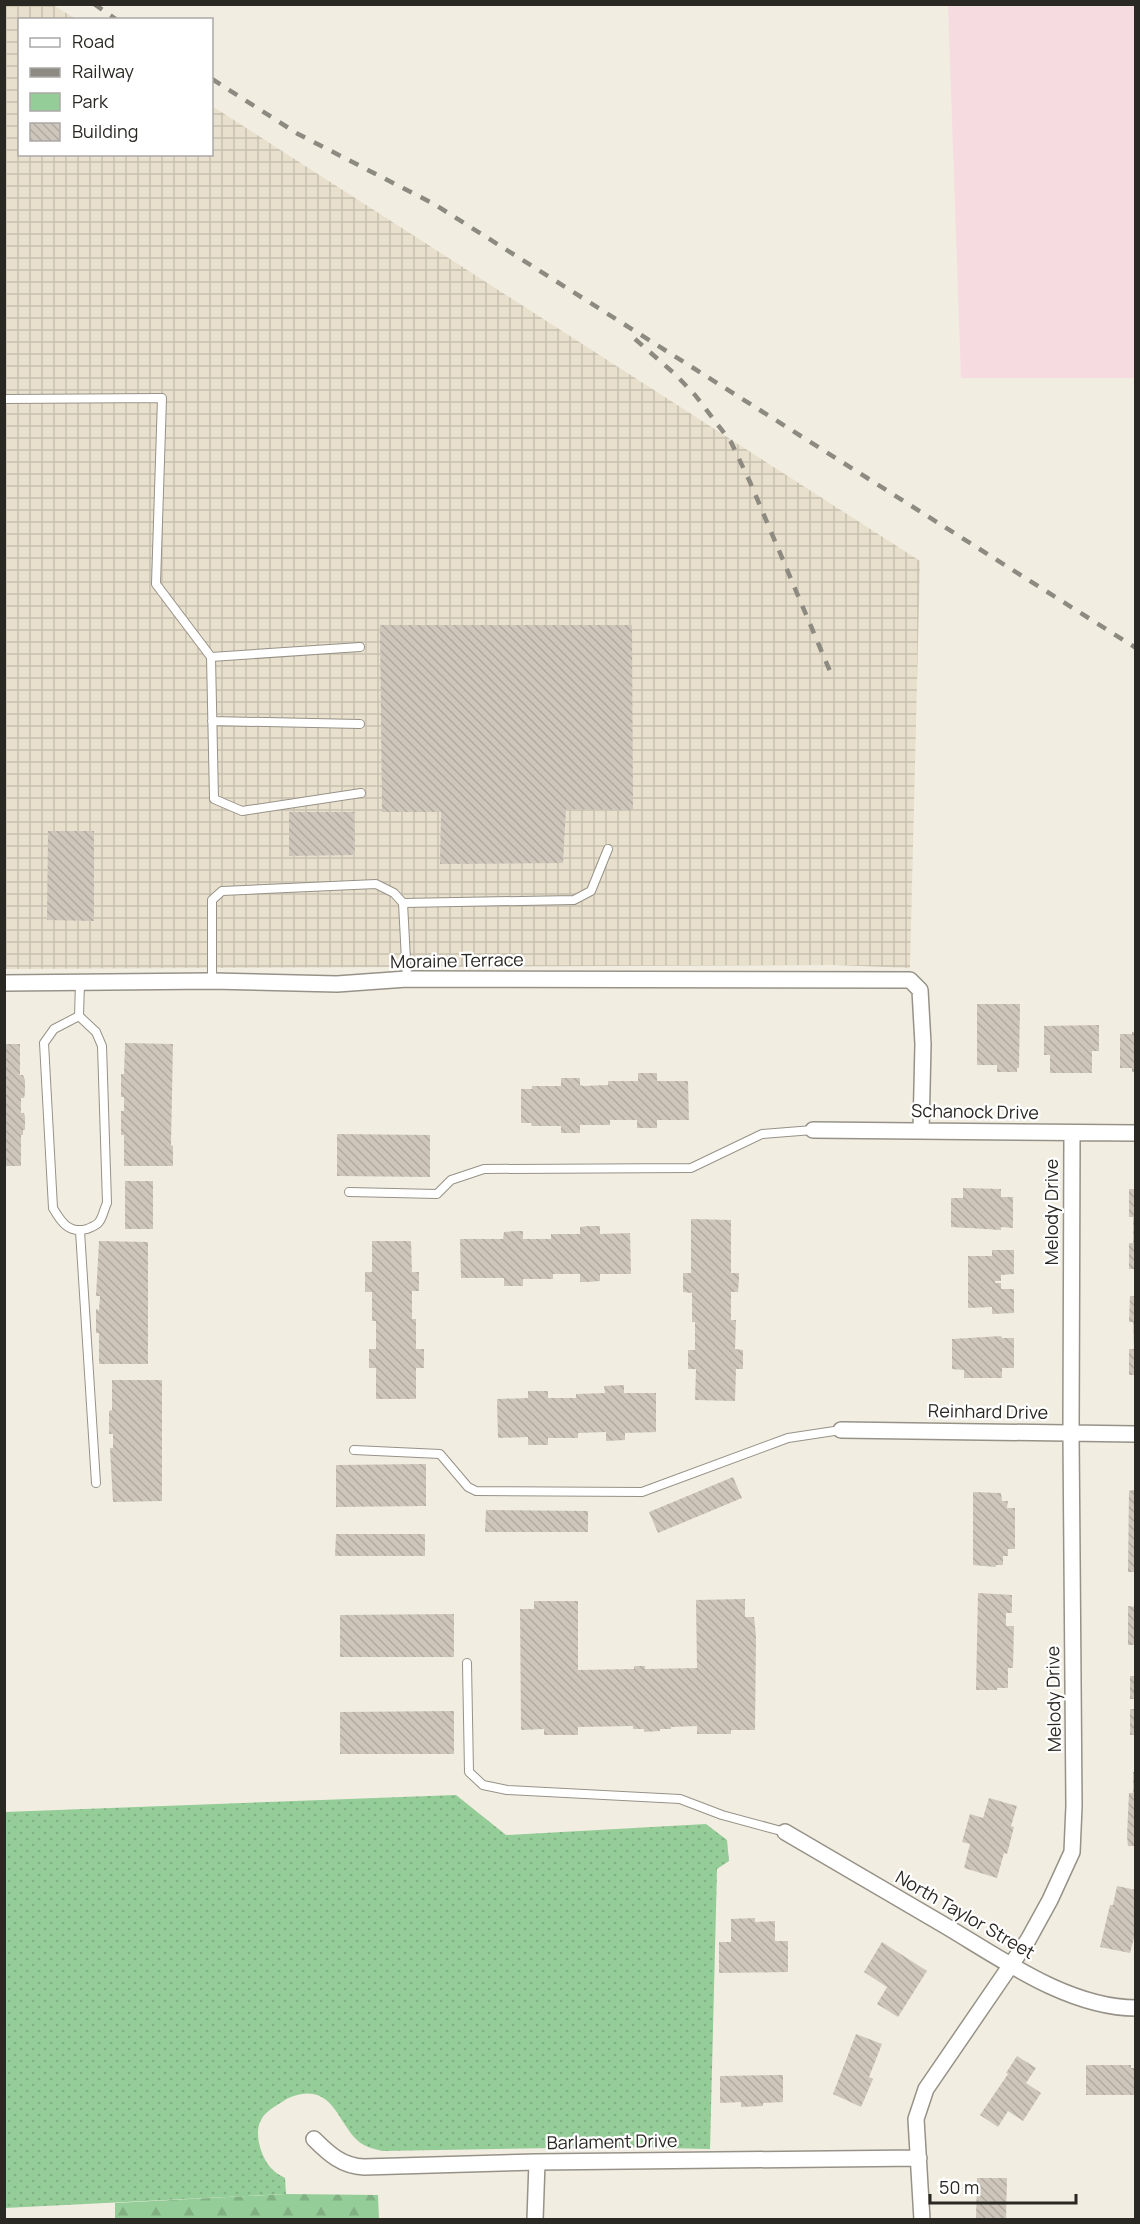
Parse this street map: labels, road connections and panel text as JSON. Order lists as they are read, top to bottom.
{
  "streets": {
    "street": [
      "Moraine Terrace",
      "Schanock Drive",
      "Melody Drive",
      "Reinhard Drive",
      "North Taylor Street",
      "Barlament Drive"
    ]
  },
  "crossings": [
    ["Moraine Terrace", "Schanock Drive"],
    ["Schanock Drive", "Melody Drive"],
    ["Melody Drive", "Reinhard Drive"],
    ["Melody Drive", "North Taylor Street"],
    ["Melody Drive", "Barlament Drive"]
  ],
  "legend": [
    "Road",
    "Railway",
    "Park",
    "Building"
  ],
  "scale_bar": "50 m"
}
